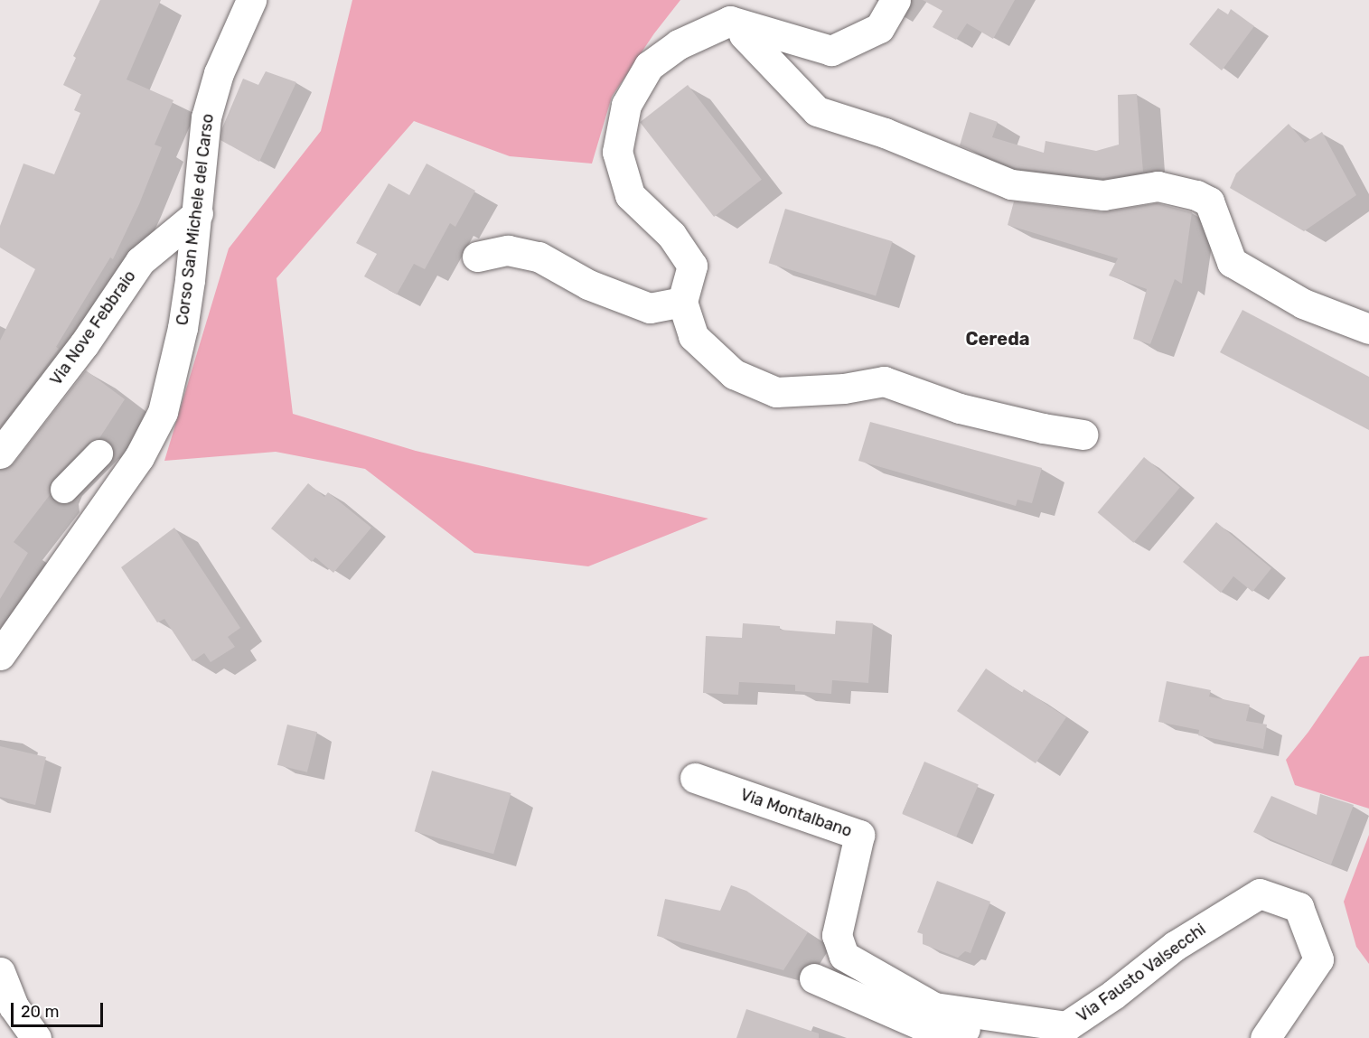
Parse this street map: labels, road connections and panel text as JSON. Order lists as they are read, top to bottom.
{
  "streets": {
    "street": [
      "Corso San Michele del Carso",
      "Via Nove Febbraio",
      "Via Montalbano",
      "Via Fausto Valsecchi"
    ]
  },
  "crossings": [
    ["Corso San Michele del Carso", "Via Nove Febbraio"],
    ["Via Montalbano", "Via Fausto Valsecchi"]
  ],
  "districts": ["Cereda"],
  "scale_bar": "20 m"
}
